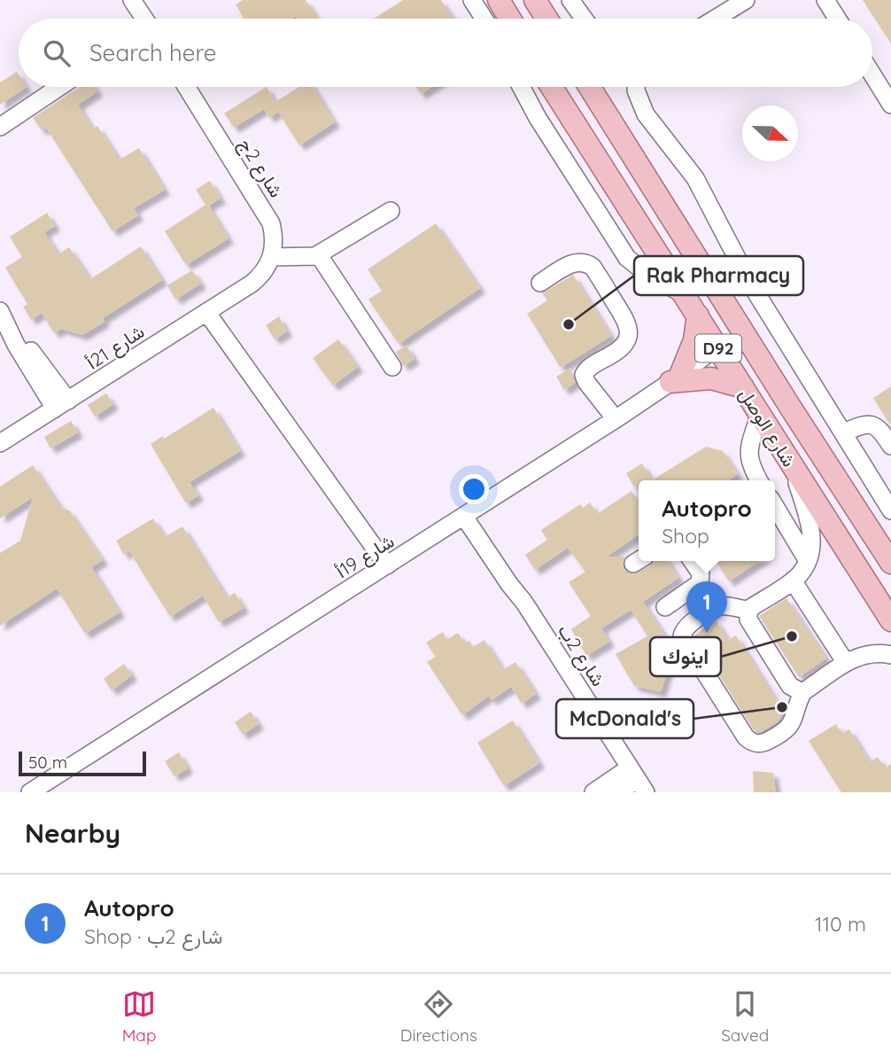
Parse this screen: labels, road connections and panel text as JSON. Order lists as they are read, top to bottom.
{
  "streets": {
    "main road": ["D92", "شارع الوصل"],
    "street": [
      "شارع 2ج",
      "شارع 21أ",
      "شارع 19أ",
      "شارع 2ب"
    ]
  },
  "crossings": [
    ["شارع 2ج", "شارع 21أ"],
    ["شارع الوصل", "شارع 19أ"],
    ["شارع 19أ", "شارع 2ب"]
  ],
  "places": ["Rak Pharmacy", "اينوك", "McDonald's"],
  "scale_bar": "50 m",
  "north": "right",
  "page": {
    "search": "Search here",
    "popup": ["Autopro", "Shop"],
    "pins": "1",
    "scale": "50 m",
    "heading": "Nearby",
    "list": [
      {
        "mark": "1",
        "name": "Autopro",
        "note": "Shop · شارع 2ب",
        "value": "110 m"
      }
    ],
    "nav": ["Map", "Directions", "Saved"]
  }
}
